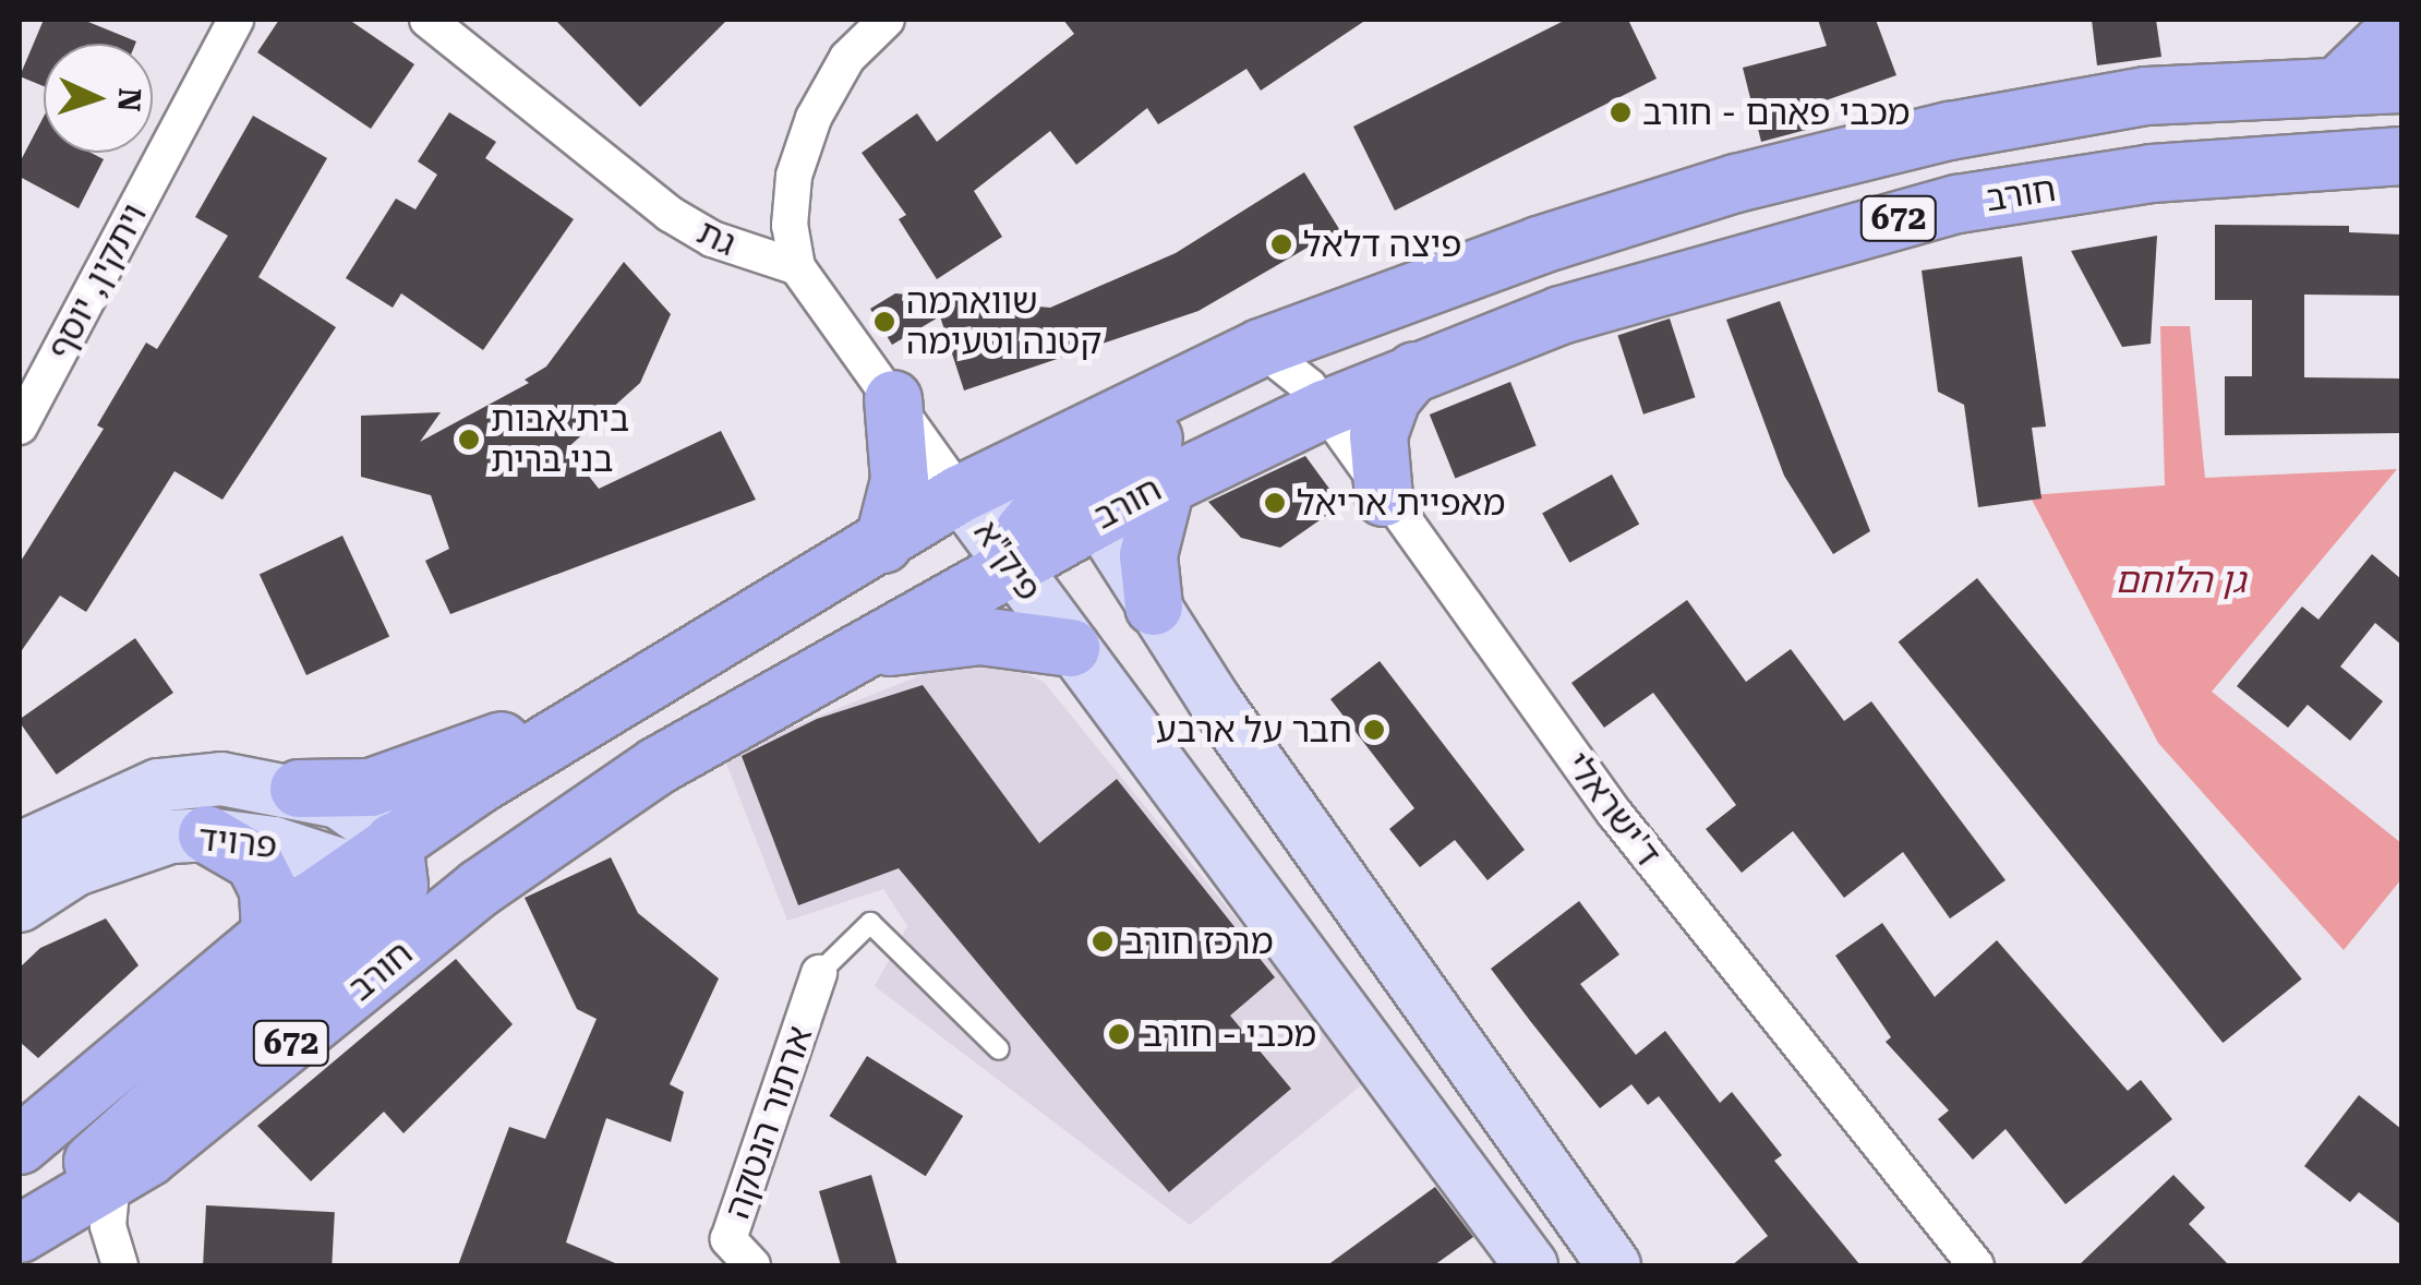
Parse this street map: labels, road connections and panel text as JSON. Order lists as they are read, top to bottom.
{
  "streets": {
    "main road": [
      "חורב",
      "672",
      "פיק\"א",
      "פרויד"
    ],
    "street": [
      "גת",
      "ויתקין, יוסף",
      "ד'ישראלי",
      "ארתור הנטקה"
    ]
  },
  "crossings": [
    ["חורב", "פיק\"א"],
    ["חורב", "ד'ישראלי"],
    ["חורב", "פרויד"]
  ],
  "parks": ["גן הלוחם"],
  "places": [
    "מכבי פארם - חורב",
    "פיצה דלאל",
    "שווארמה קטנה וטעימה",
    "בית אבות בני ברית",
    "מאפיית אריאל",
    "חבר על ארבע",
    "מרכז חורב",
    "מכבי - חורב"
  ],
  "north": "right"
}
